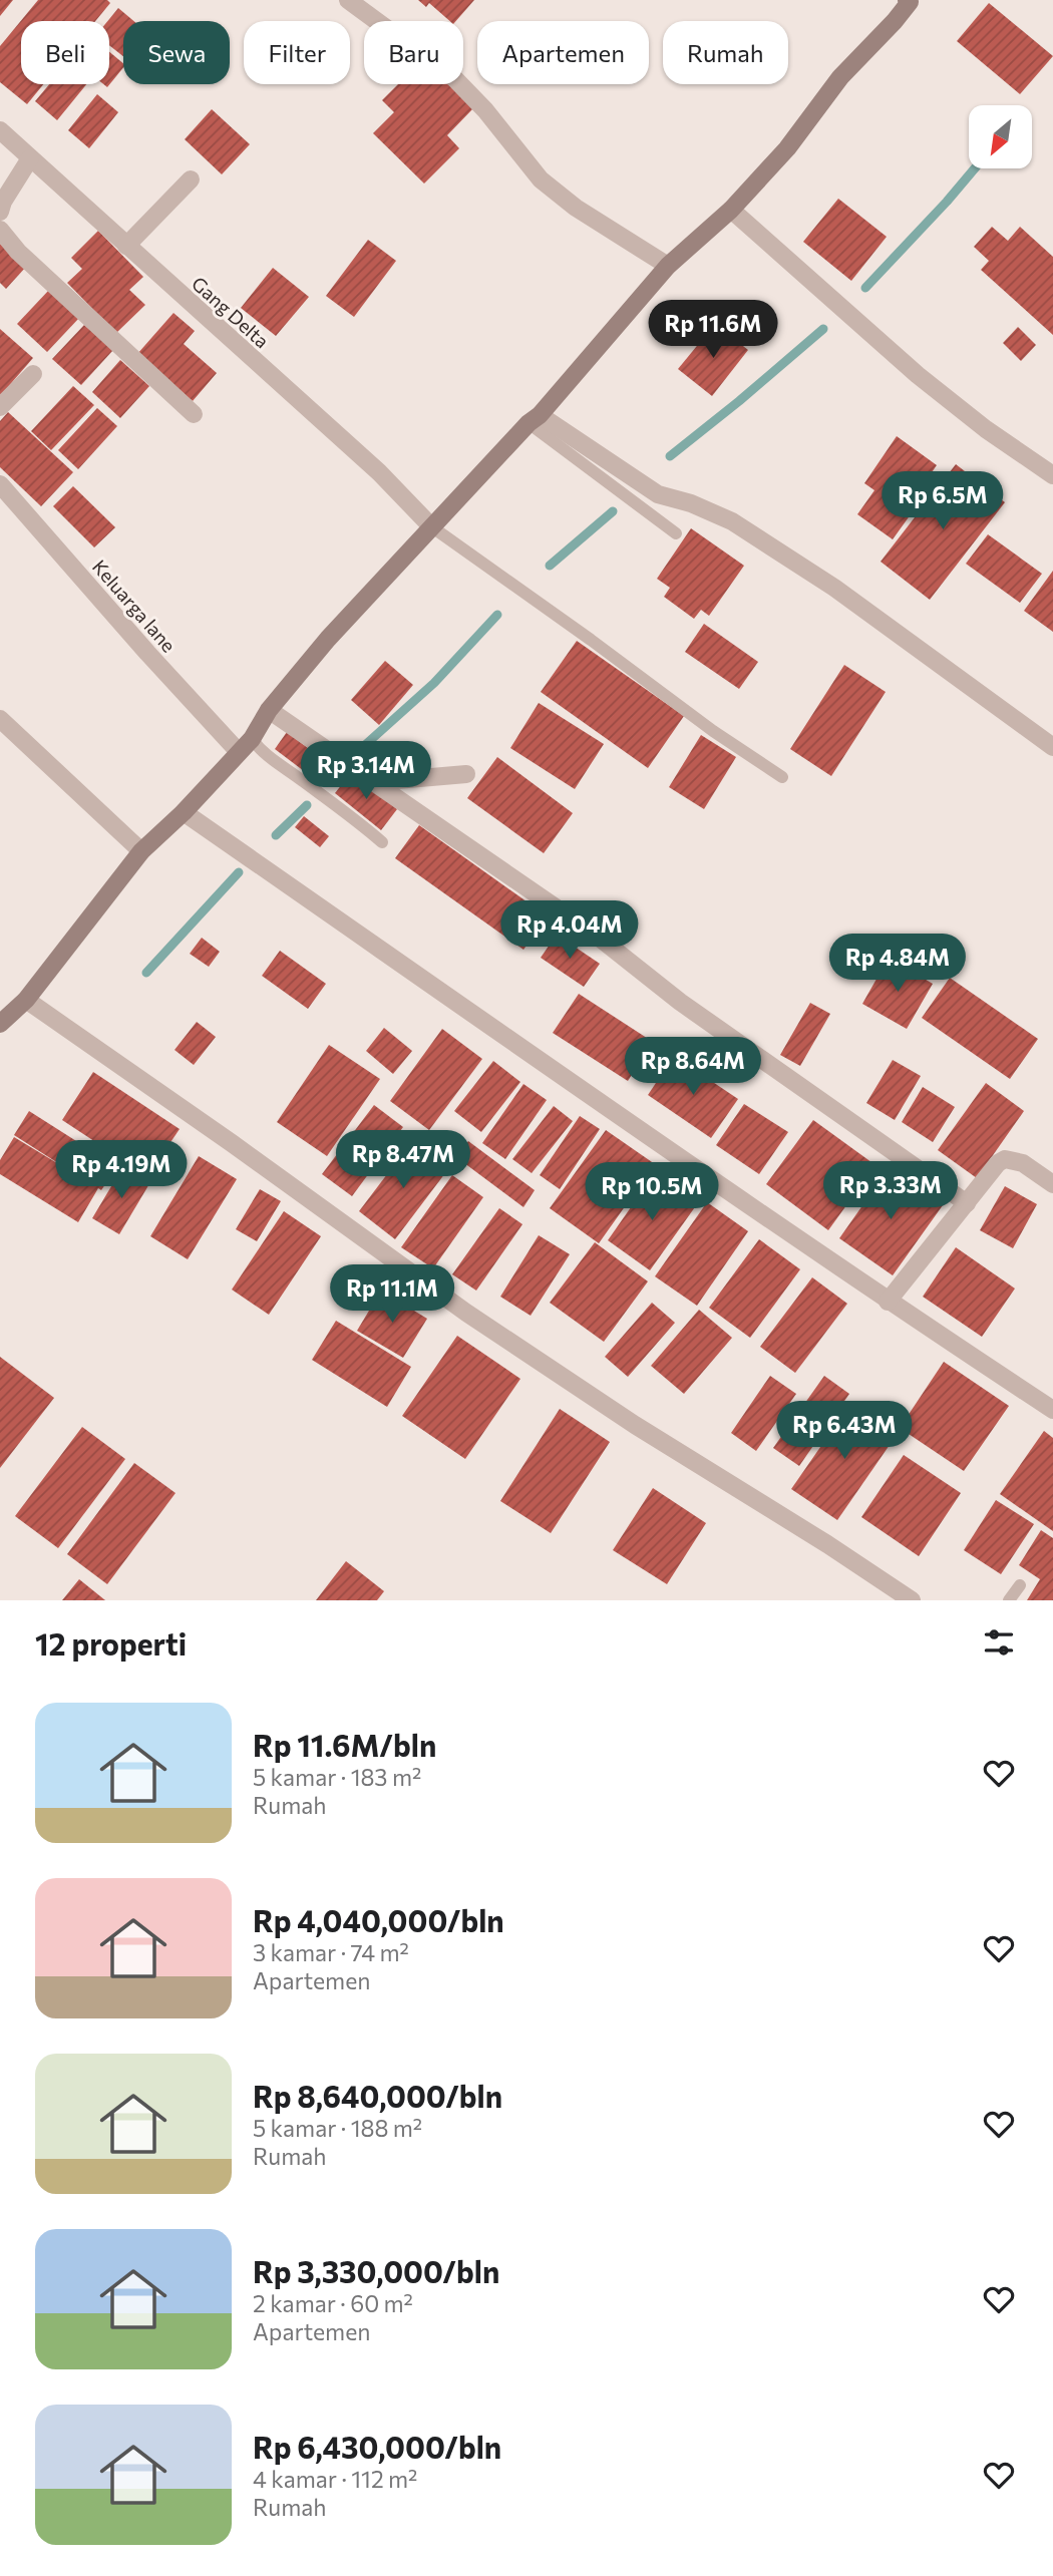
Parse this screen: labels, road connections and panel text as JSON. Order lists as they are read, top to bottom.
{
  "streets": {
    "street": ["Gang Delta", "Keluarga lane"]
  },
  "north": "bottom left",
  "page": {
    "chip": [
      "Beli",
      "Sewa",
      "Filter",
      "Baru",
      "Apartemen",
      "Rumah"
    ],
    "price": [
      "Rp 11.6M",
      "Rp 6.5M",
      "Rp 3.14M",
      "Rp 4.04M",
      "Rp 4.84M",
      "Rp 8.64M",
      "Rp 8.47M",
      "Rp 4.19M",
      "Rp 3.33M",
      "Rp 10.5M",
      "Rp 11.1M",
      "Rp 6.43M"
    ],
    "heading": "12 properti",
    "list": [
      {
        "name": "Rp 11.6M/bln",
        "note": "5 kamar · 183 m² · Rumah"
      },
      {
        "name": "Rp 4,040,000/bln",
        "note": "3 kamar · 74 m² · Apartemen"
      },
      {
        "name": "Rp 8,640,000/bln",
        "note": "5 kamar · 188 m² · Rumah"
      },
      {
        "name": "Rp 3,330,000/bln",
        "note": "2 kamar · 60 m² · Apartemen"
      },
      {
        "name": "Rp 6,430,000/bln",
        "note": "4 kamar · 112 m² · Rumah"
      }
    ]
  }
}
